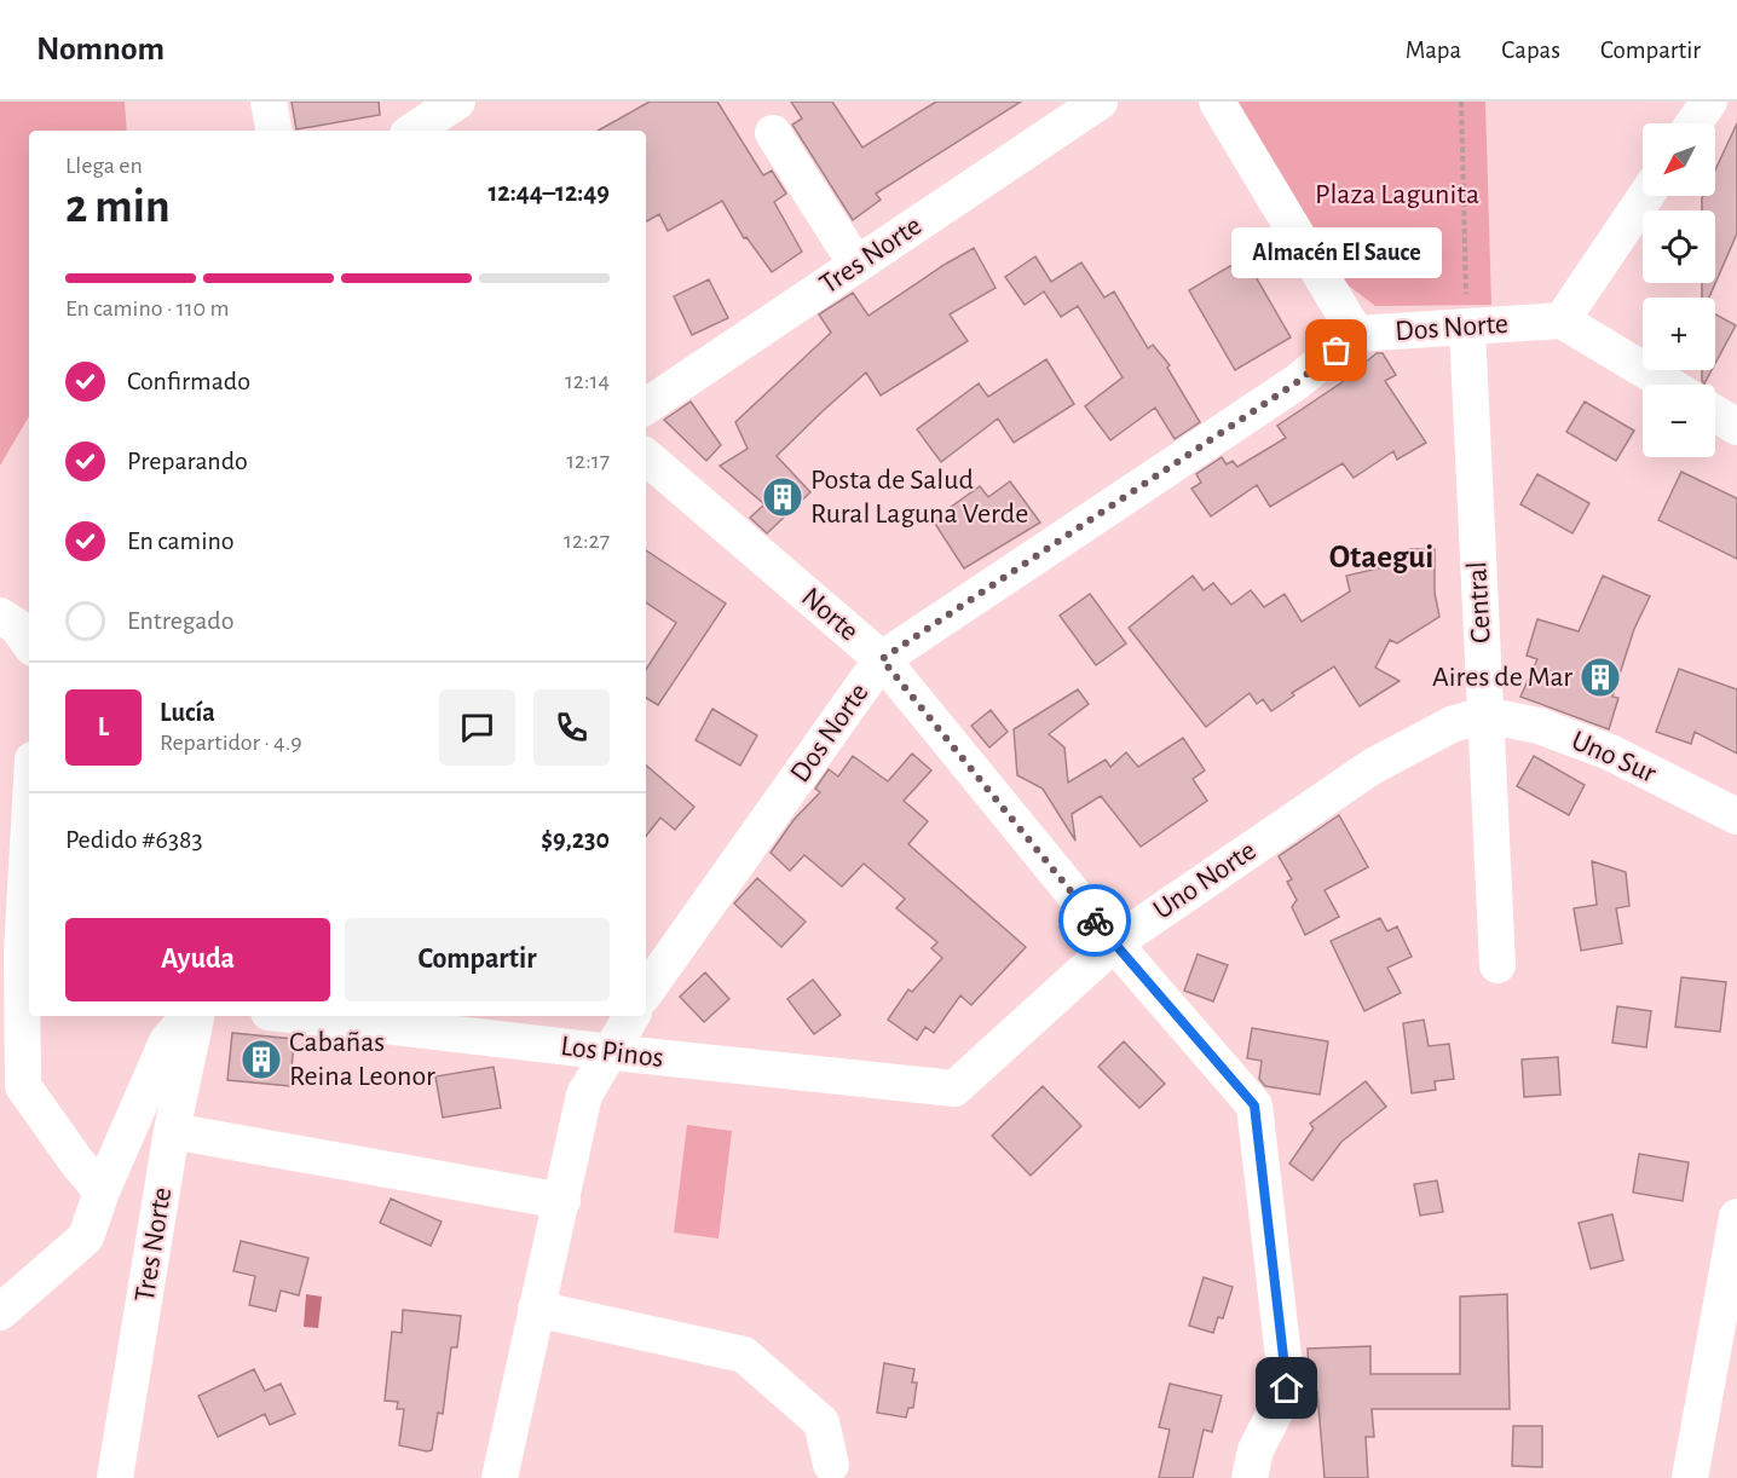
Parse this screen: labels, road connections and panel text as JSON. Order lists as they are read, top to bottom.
{
  "streets": {
    "street": [
      "Tres Norte",
      "Dos Norte",
      "Central",
      "Norte",
      "Uno Sur",
      "Uno Norte",
      "Los Pinos"
    ]
  },
  "crossings": [
    ["Dos Norte", "Central"],
    ["Dos Norte", "Norte"],
    ["Central", "Uno Sur"],
    ["Central", "Uno Norte"],
    ["Norte", "Uno Norte"],
    ["Uno Sur", "Uno Norte"],
    ["Uno Norte", "Los Pinos"]
  ],
  "districts": ["Otaegui"],
  "parks": ["Plaza Lagunita"],
  "places": {
    "other": ["Almacén El Sauce"],
    "building": ["Posta de Salud Rural Laguna Verde", "Aires de Mar", "Cabañas Reina Leonor"]
  },
  "north": "bottom left",
  "page": {
    "header": "Nomnom",
    "nav": ["Mapa", "Capas", "Compartir"],
    "map_buttons": ["+", "−"],
    "heading": ["2 min", "Llega en", "12:44–12:49"],
    "panel": [
      "Lucía",
      "Repartidor · 4.9",
      "Pedido #6383",
      "$9,230"
    ],
    "bubble": "Almacén El Sauce",
    "bar": "En camino · 110 m",
    "list": [
      ["Confirmado", "12:14"],
      ["Preparando", "12:17"],
      ["En camino", "12:27"],
      "Entregado"
    ],
    "round": "L",
    "buttons": ["Ayuda", "Compartir"]
  }
}
